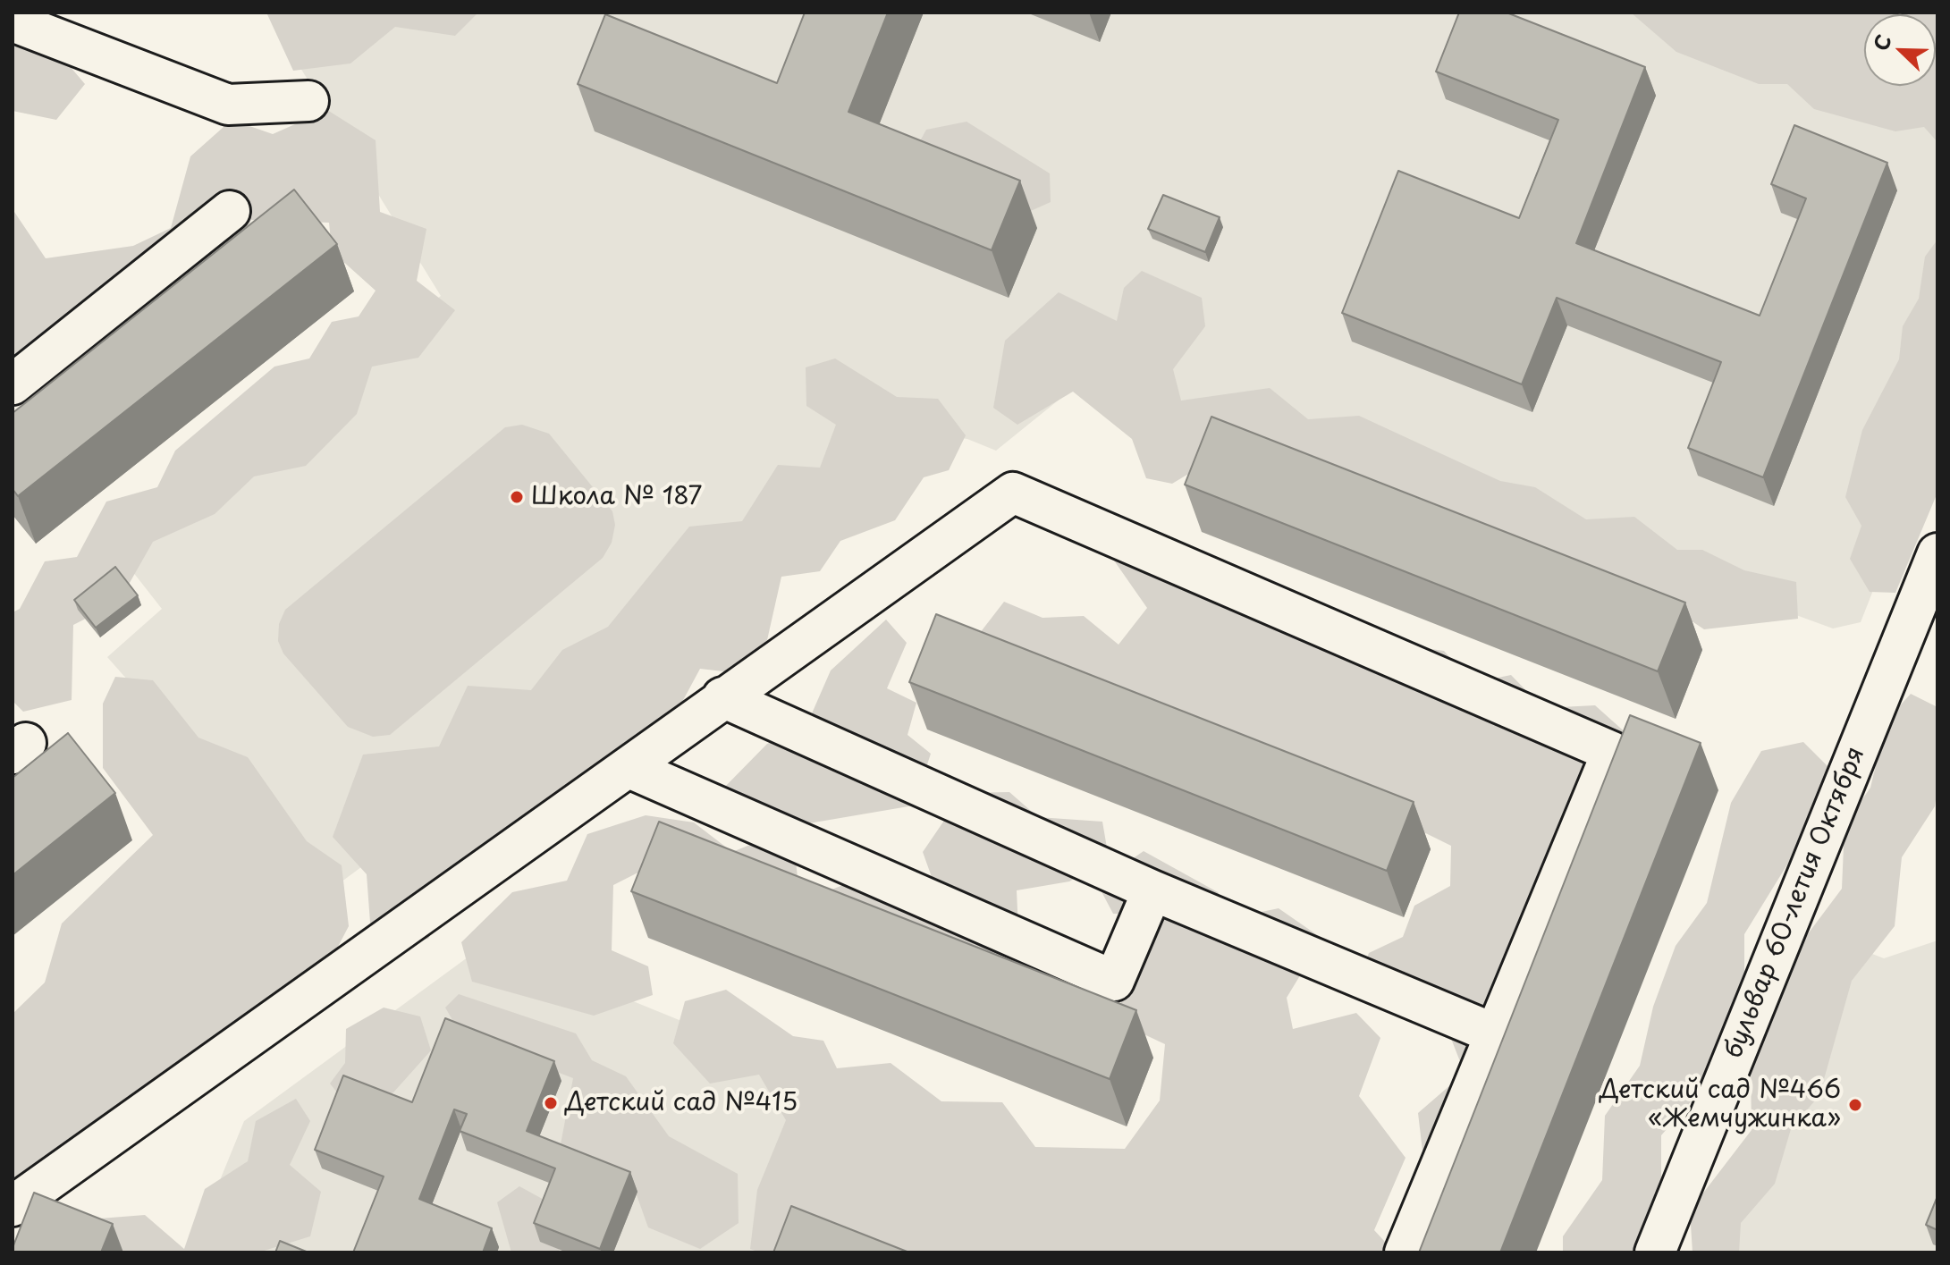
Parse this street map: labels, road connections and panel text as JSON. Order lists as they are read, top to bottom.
{
  "streets": {
    "street": ["бульвар 60-летия Октября"]
  },
  "places": ["Школа № 187", "Детский сад №415", "Детский сад №466 «Жемчужинка»"],
  "north": "top left"
}
